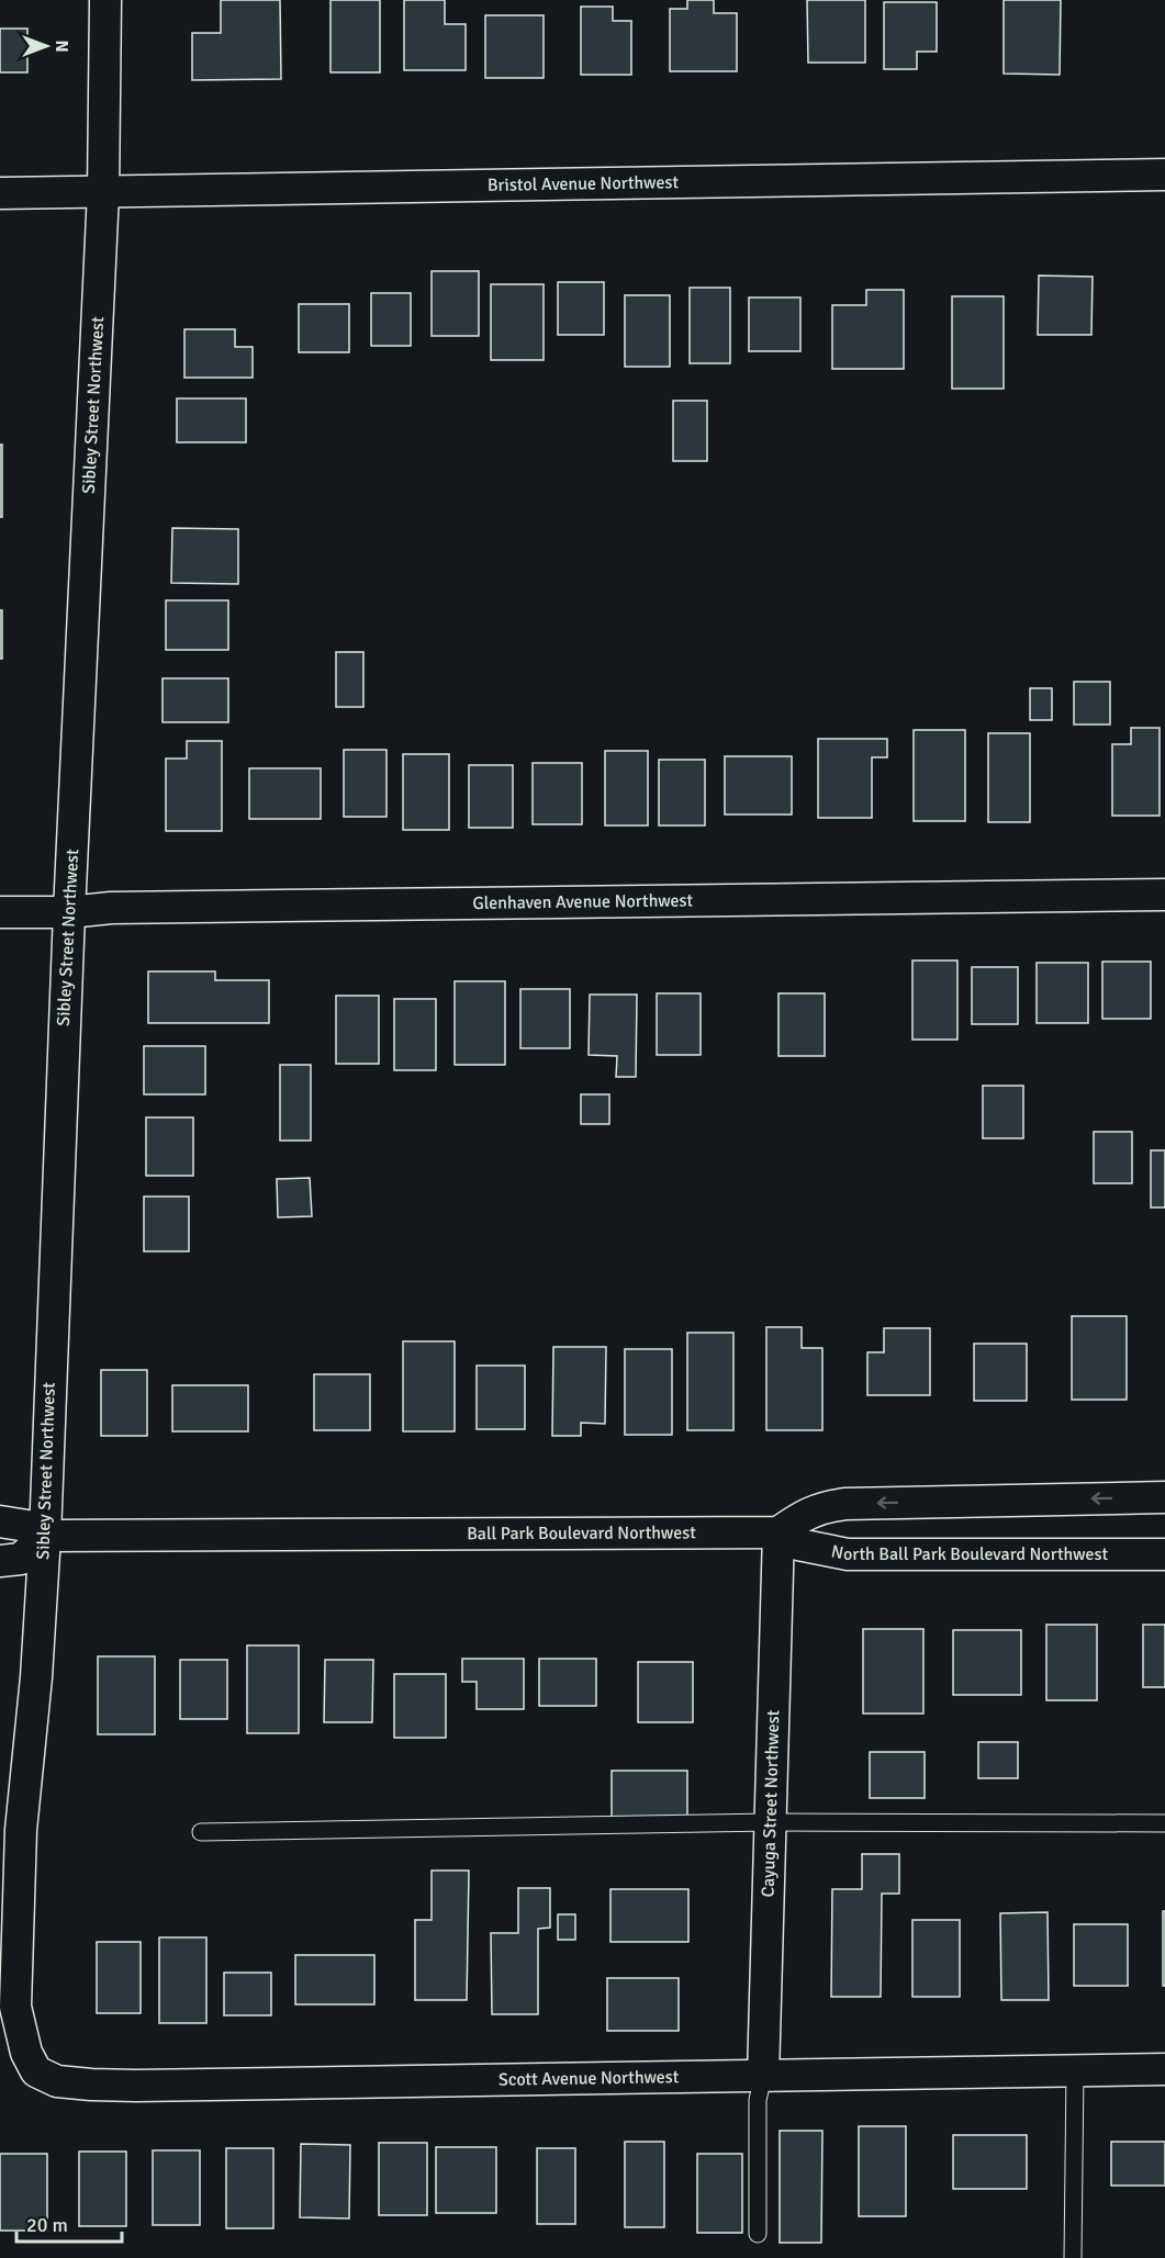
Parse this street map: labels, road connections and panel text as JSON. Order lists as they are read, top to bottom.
{
  "streets": {
    "street": [
      "Bristol Avenue Northwest",
      "Sibley Street Northwest",
      "Glenhaven Avenue Northwest",
      "Ball Park Boulevard Northwest",
      "North Ball Park Boulevard Northwest",
      "Cayuga Street Northwest",
      "Scott Avenue Northwest"
    ]
  },
  "crossings": [
    ["Bristol Avenue Northwest", "Sibley Street Northwest"],
    ["Sibley Street Northwest", "Glenhaven Avenue Northwest"],
    ["Sibley Street Northwest", "Ball Park Boulevard Northwest"],
    ["Sibley Street Northwest", "Scott Avenue Northwest"],
    ["Ball Park Boulevard Northwest", "North Ball Park Boulevard Northwest"],
    ["Ball Park Boulevard Northwest", "Cayuga Street Northwest"],
    ["North Ball Park Boulevard Northwest", "Cayuga Street Northwest"],
    ["Cayuga Street Northwest", "Scott Avenue Northwest"]
  ],
  "scale_bar": "20 m",
  "north": "right"
}
